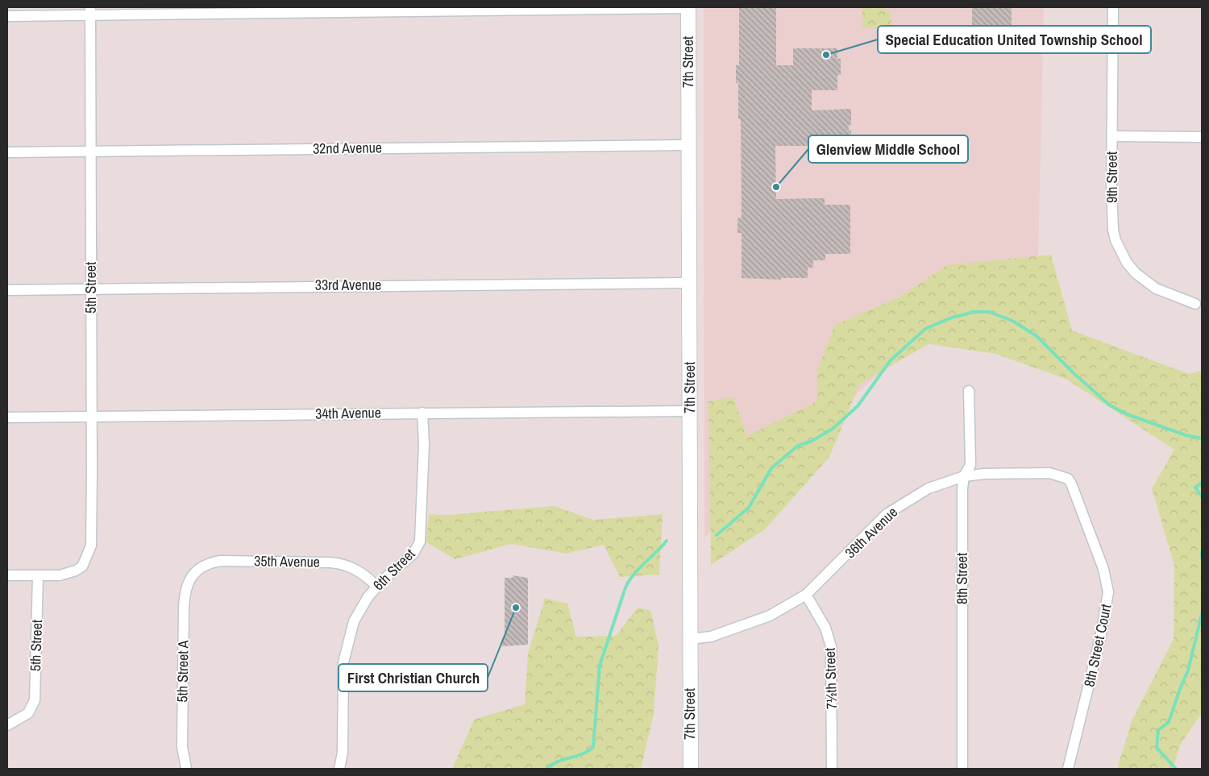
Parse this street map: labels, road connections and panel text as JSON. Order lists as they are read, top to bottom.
{
  "streets": {
    "main road": ["7th Street"],
    "street": [
      "32nd Avenue",
      "9th Street",
      "33rd Avenue",
      "5th Street",
      "34th Avenue",
      "36th Avenue",
      "35th Avenue",
      "6th Street",
      "8th Street",
      "8th Street Court",
      "5th Street A",
      "7½th Street"
    ]
  },
  "crossings": [
    ["7th Street", "32nd Avenue"],
    ["7th Street", "33rd Avenue"],
    ["7th Street", "34th Avenue"],
    ["7th Street", "36th Avenue"],
    ["32nd Avenue", "5th Street"],
    ["33rd Avenue", "5th Street"],
    ["5th Street", "34th Avenue"],
    ["34th Avenue", "6th Street"],
    ["36th Avenue", "8th Street"],
    ["36th Avenue", "8th Street Court"],
    ["36th Avenue", "7½th Street"],
    ["35th Avenue", "6th Street"],
    ["35th Avenue", "5th Street A"]
  ],
  "places": ["Special Education United Township School", "Glenview Middle School", "First Christian Church"]
}
